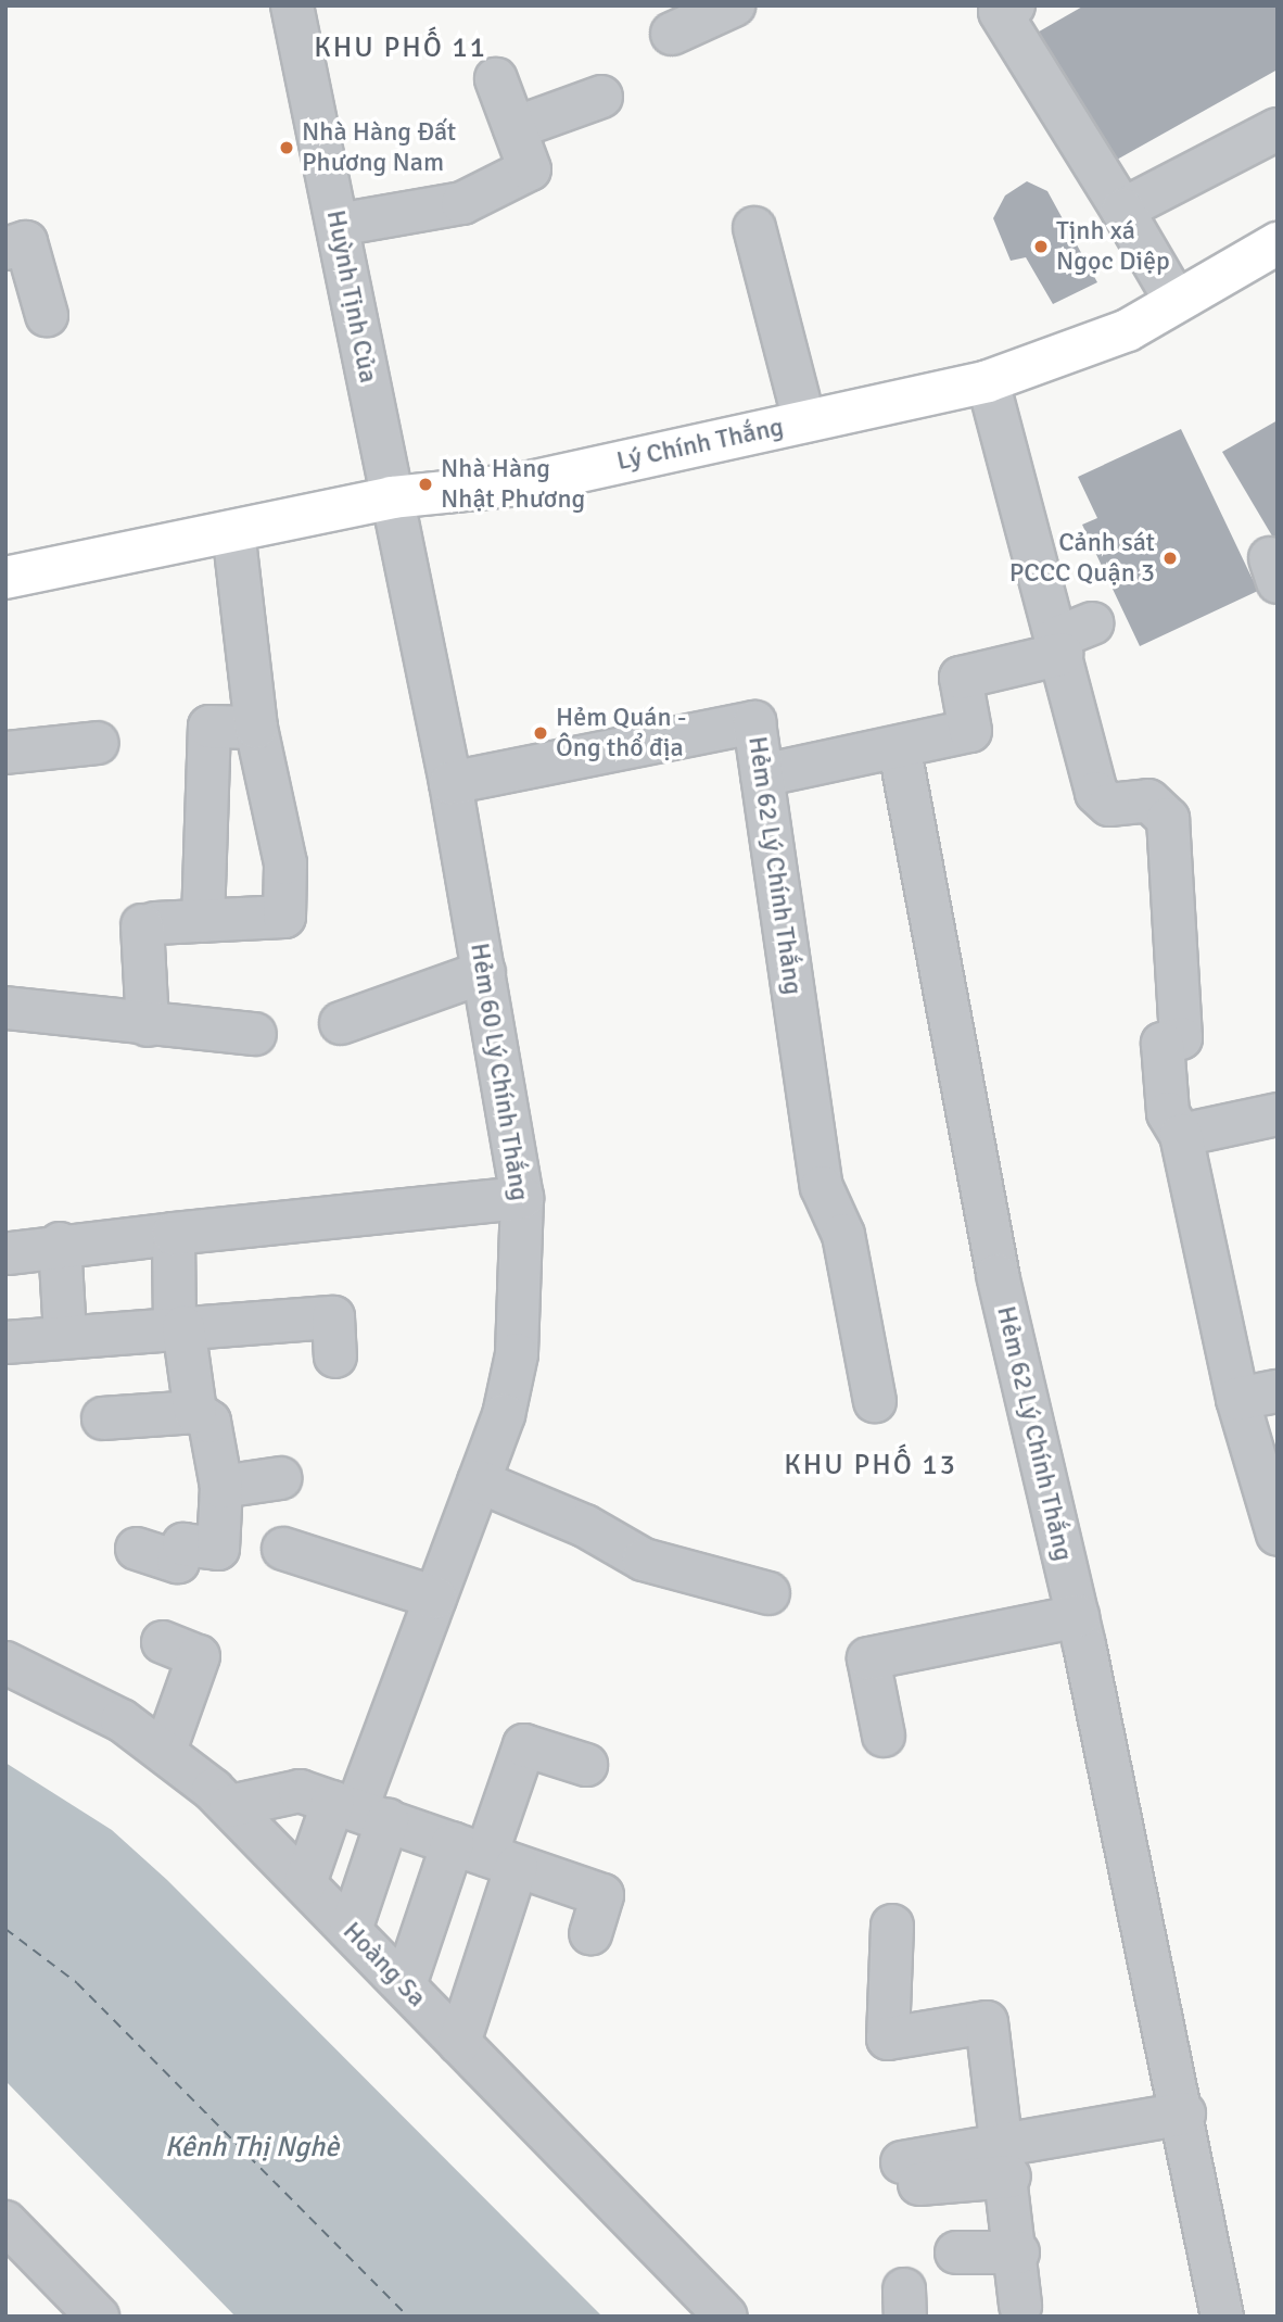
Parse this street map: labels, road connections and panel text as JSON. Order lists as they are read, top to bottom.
{
  "streets": {
    "main road": ["Lý Chính Thắng"],
    "street": [
      "Huỳnh Tịnh Của",
      "Hẻm 62 Lý Chính Thắng",
      "Hẻm 60 Lý Chính Thắng",
      "Hoàng Sa"
    ]
  },
  "crossings": [
    ["Huỳnh Tịnh Của", "Lý Chính Thắng"],
    ["Huỳnh Tịnh Của", "Hẻm 60 Lý Chính Thắng"],
    ["Lý Chính Thắng", "Hẻm 60 Lý Chính Thắng"],
    ["Hẻm 62 Lý Chính Thắng", "Hẻm 60 Lý Chính Thắng"]
  ],
  "districts": ["KHU PHỐ 11", "KHU PHỐ 13"],
  "water": ["Kênh Thị Nghè"],
  "places": [
    "Nhà Hàng Đất Phương Nam",
    "Tịnh xá Ngọc Diệp",
    "Nhà Hàng Nhật Phương",
    "Cảnh sát PCCC Quận 3",
    "Hẻm Quán - Ông thổ địa"
  ]
}
